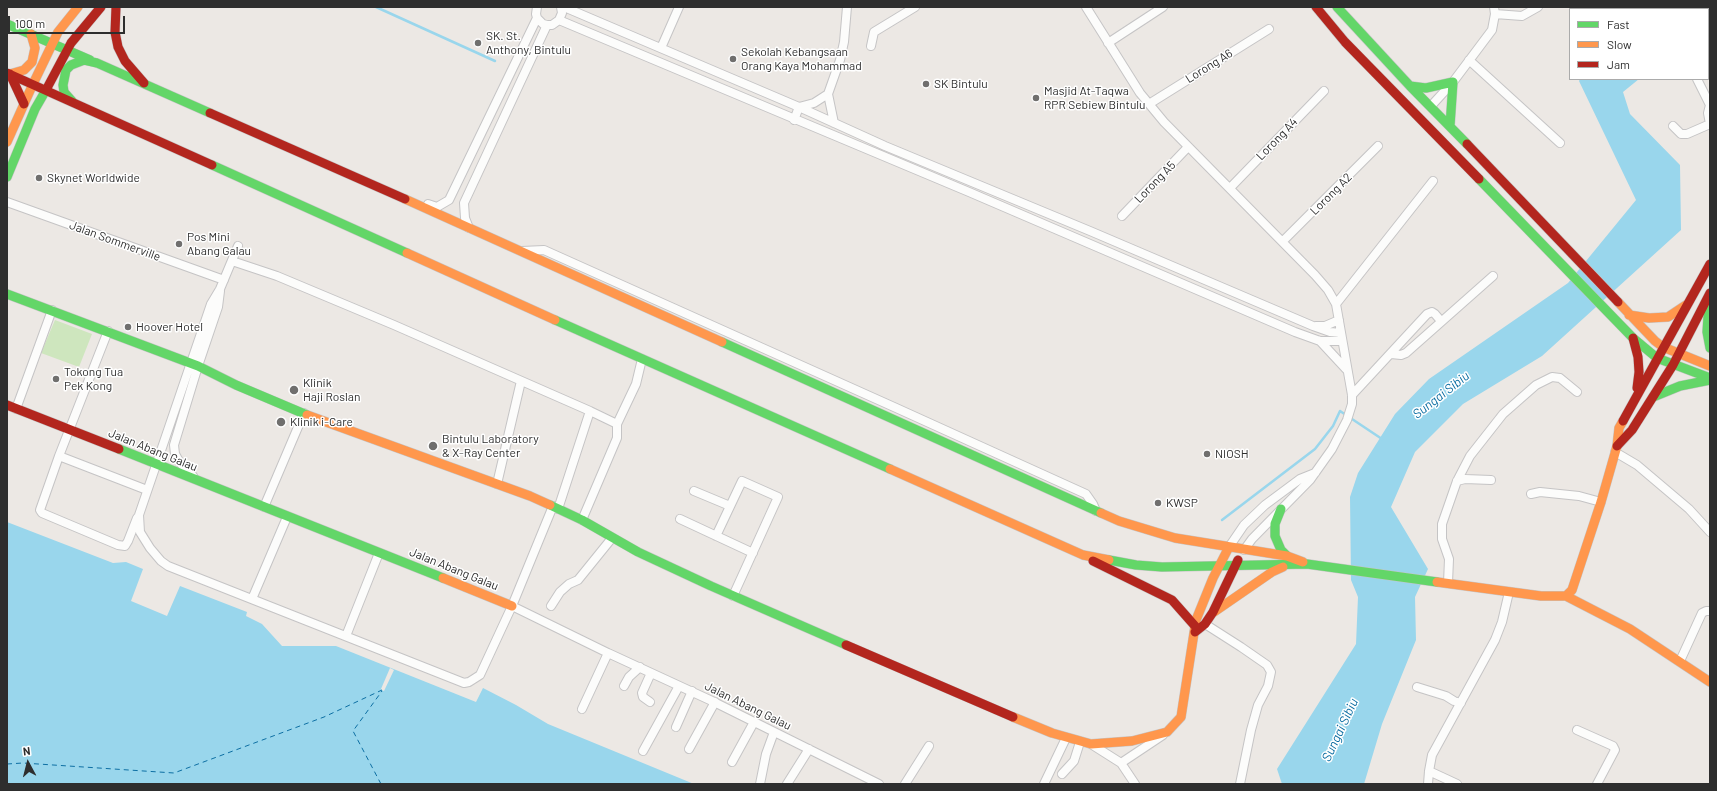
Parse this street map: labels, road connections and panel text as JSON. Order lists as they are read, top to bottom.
{
  "streets": {
    "main road": ["Jalan Abang Galau"],
    "street": [
      "Lorong A6",
      "Lorong A4",
      "Lorong A5",
      "Lorong A2",
      "Jalan Sommerville"
    ]
  },
  "water": ["Sungai Sibiu"],
  "places": [
    "SK. St. Anthony, Bintulu",
    "Sekolah Kebangsaan Orang Kaya Mohammad",
    "SK Bintulu",
    "Masjid At-Taqwa RPR Sebiew Bintulu",
    "Skynet Worldwide",
    "Pos Mini Abang Galau",
    "Hoover Hotel",
    "Tokong Tua Pek Kong",
    "Klinik Haji Roslan",
    "Klinik i-Care",
    "Bintulu Laboratory & X-Ray Center",
    "NIOSH",
    "KWSP"
  ],
  "legend": ["Fast", "Slow", "Jam"],
  "scale_bar": "100 m",
  "north": "top"
}
